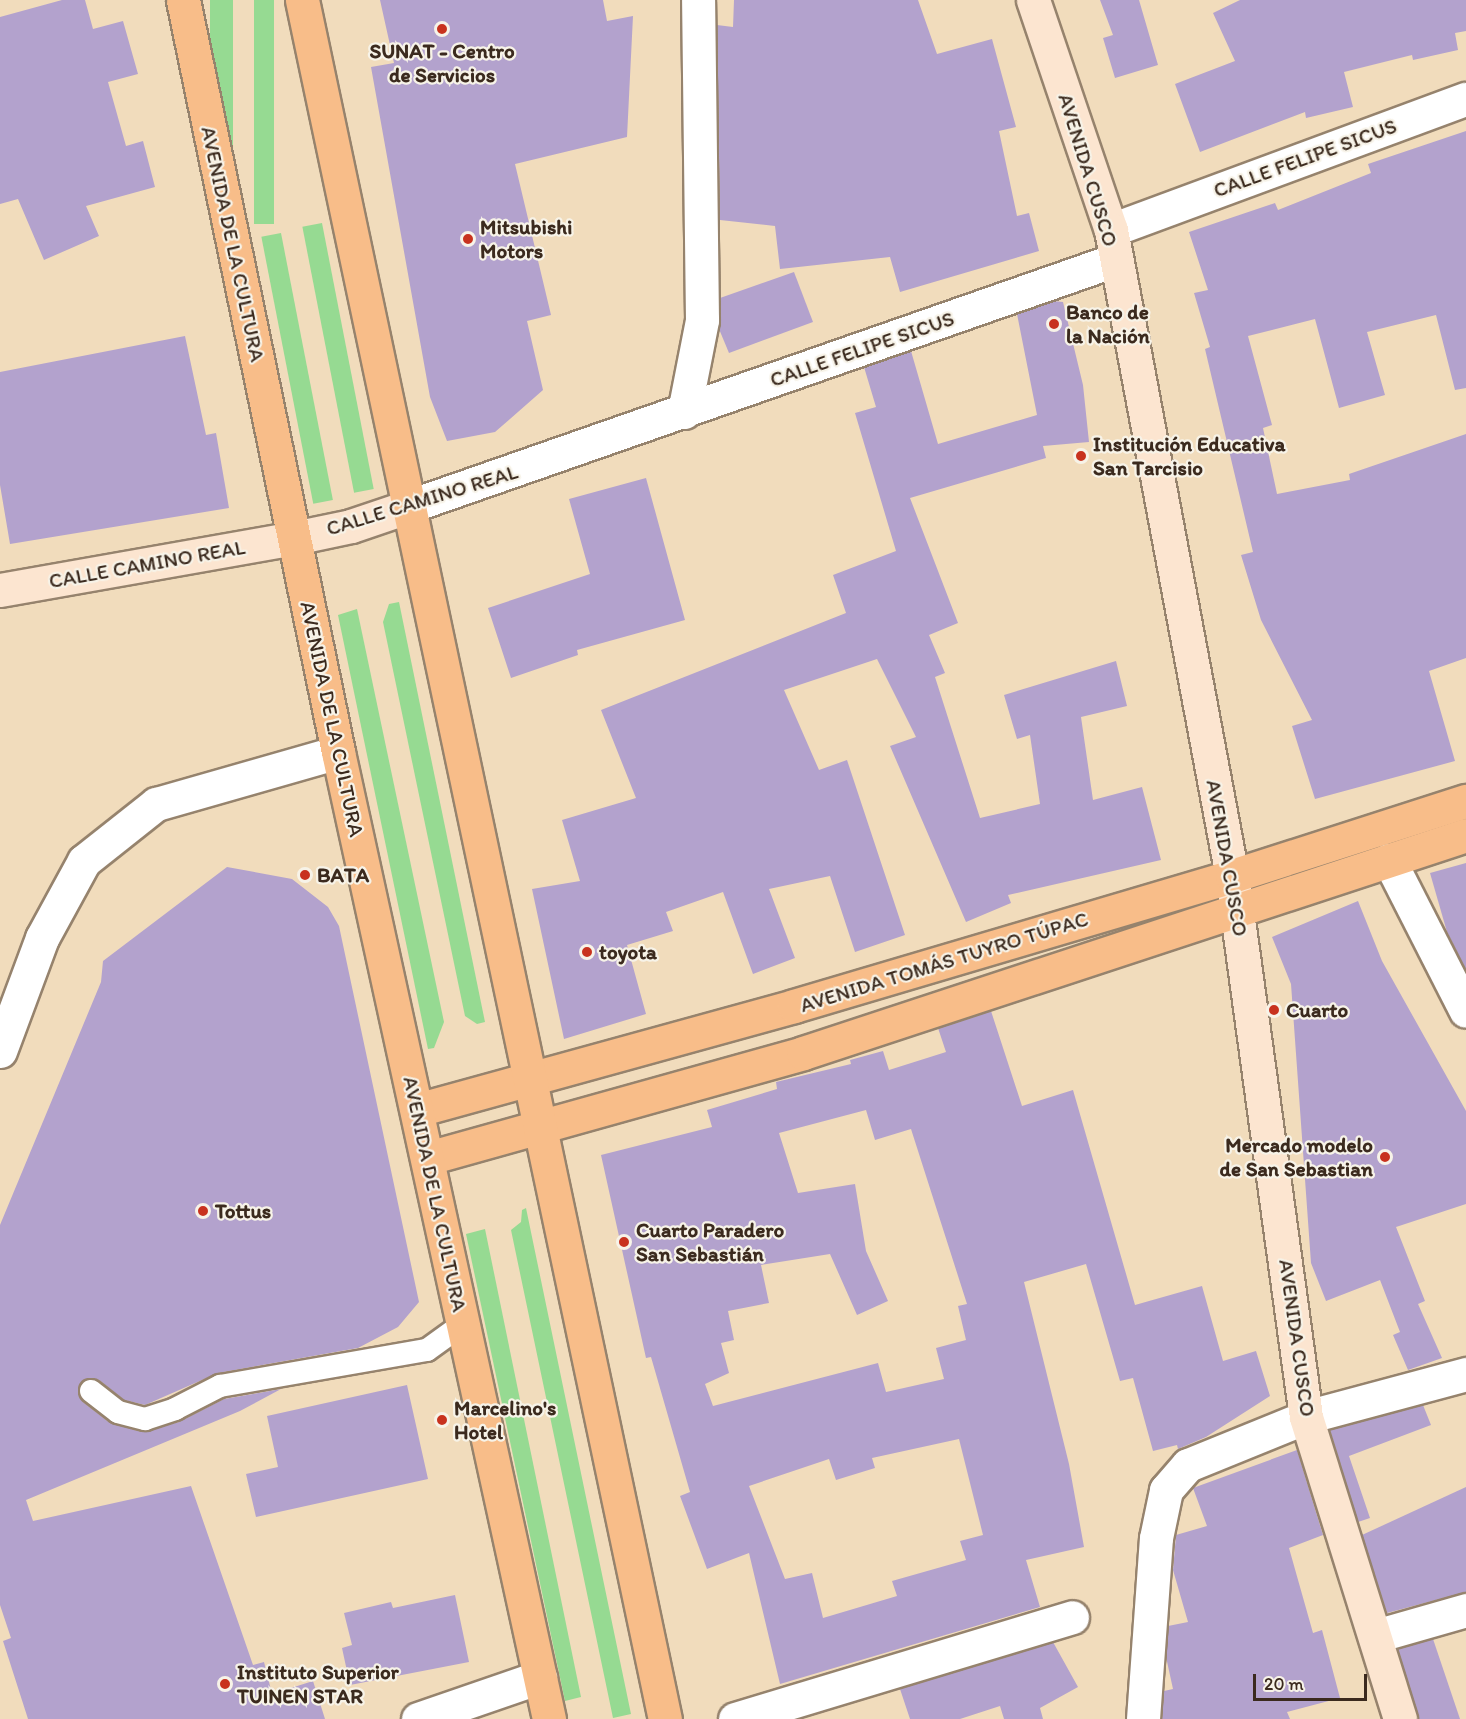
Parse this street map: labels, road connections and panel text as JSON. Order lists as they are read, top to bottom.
{
  "streets": {
    "main road": ["AVENIDA DE LA CULTURA", "AVENIDA TOMÁS TUYRO TÚPAC"],
    "street": ["CALLE FELIPE SICUS", "AVENIDA CUSCO", "CALLE CAMINO REAL"]
  },
  "crossings": [
    ["CALLE FELIPE SICUS", "AVENIDA CUSCO"],
    ["CALLE FELIPE SICUS", "CALLE CAMINO REAL"],
    ["AVENIDA CUSCO", "AVENIDA TOMÁS TUYRO TÚPAC"],
    ["AVENIDA DE LA CULTURA", "CALLE CAMINO REAL"],
    ["AVENIDA DE LA CULTURA", "AVENIDA TOMÁS TUYRO TÚPAC"]
  ],
  "places": [
    "SUNAT - Centro de Servicios",
    "Mitsubishi Motors",
    "Banco de la Nación",
    "Institución Educativa San Tarcisio",
    "BATA",
    "toyota",
    "Cuarto",
    "Mercado modelo de San Sebastian",
    "Tottus",
    "Cuarto Paradero San Sebastián",
    "Marcelino's Hotel",
    "Instituto Superior TUINEN STAR"
  ],
  "scale_bar": "20 m"
}
